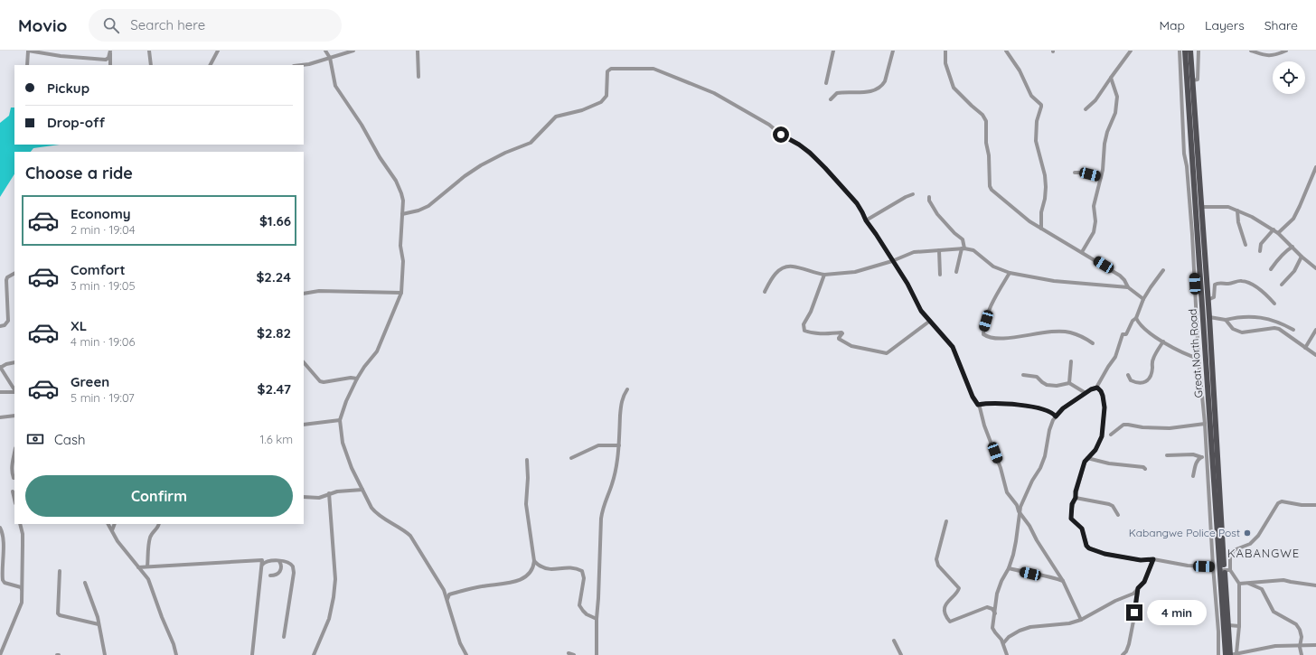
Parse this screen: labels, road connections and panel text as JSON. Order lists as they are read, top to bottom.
{
  "streets": {
    "main road": ["Great North Road"]
  },
  "districts": ["KABANGWE"],
  "places": ["Kabangwe Police Post"],
  "page": {
    "header": "Movio",
    "search": "Search here",
    "nav": ["Map", "Layers", "Share"],
    "banner": ["Pickup", "Drop-off"],
    "heading": "Choose a ride",
    "list": [
      {
        "name": "Economy",
        "note": "2 min · 19:04",
        "value": "$1.66"
      },
      {
        "name": "Comfort",
        "note": "3 min · 19:05",
        "value": "$2.24"
      },
      {
        "name": "XL",
        "note": "4 min · 19:06",
        "value": "$2.82"
      },
      {
        "name": "Green",
        "note": "5 min · 19:07",
        "value": "$2.47"
      }
    ],
    "pay": ["Cash", "1.6 km"],
    "buttons": "Confirm",
    "bubble": "4 min"
  }
}
